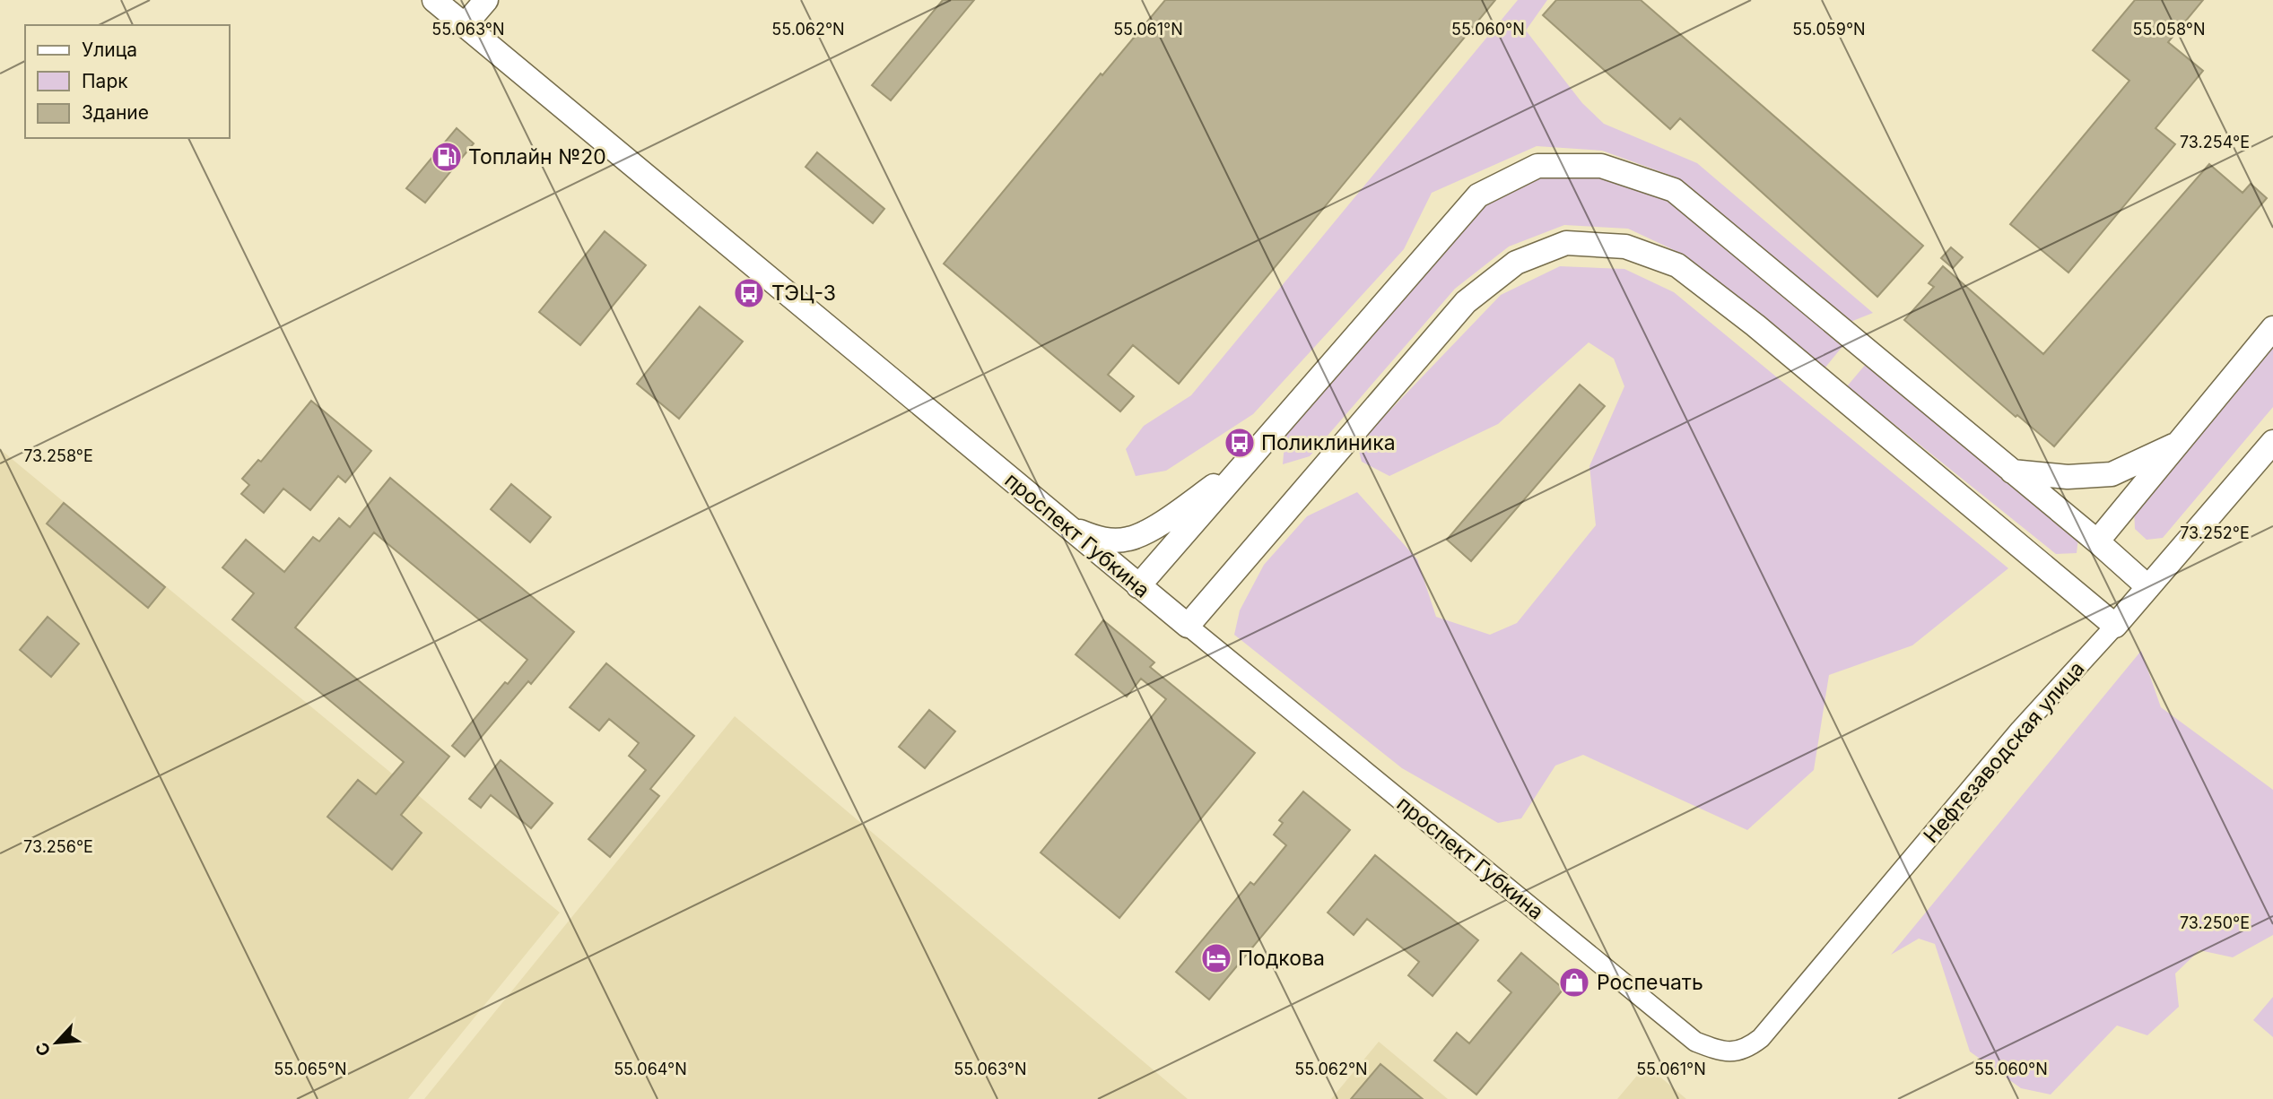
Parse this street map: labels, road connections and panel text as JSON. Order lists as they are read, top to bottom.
{
  "streets": {
    "main road": ["проспект Губкина", "Нефтезаводская улица"]
  },
  "crossings": [
    ["проспект Губкина", "Нефтезаводская улица"]
  ],
  "places": {
    "fuel station": ["Топлайн №20"],
    "bus stop": ["ТЭЦ-3", "Поликлиника"],
    "hotel": ["Подкова"],
    "shop": ["Роспечать"]
  },
  "legend": ["Улица", "Парк", "Здание"],
  "north": "bottom left",
  "coordinates": [
    "55.063°N",
    "55.062°N",
    "55.061°N",
    "55.060°N",
    "55.059°N",
    "55.058°N",
    "73.254°E",
    "73.258°E",
    "73.252°E",
    "73.256°E",
    "73.250°E",
    "55.065°N",
    "55.064°N"
  ]
}
